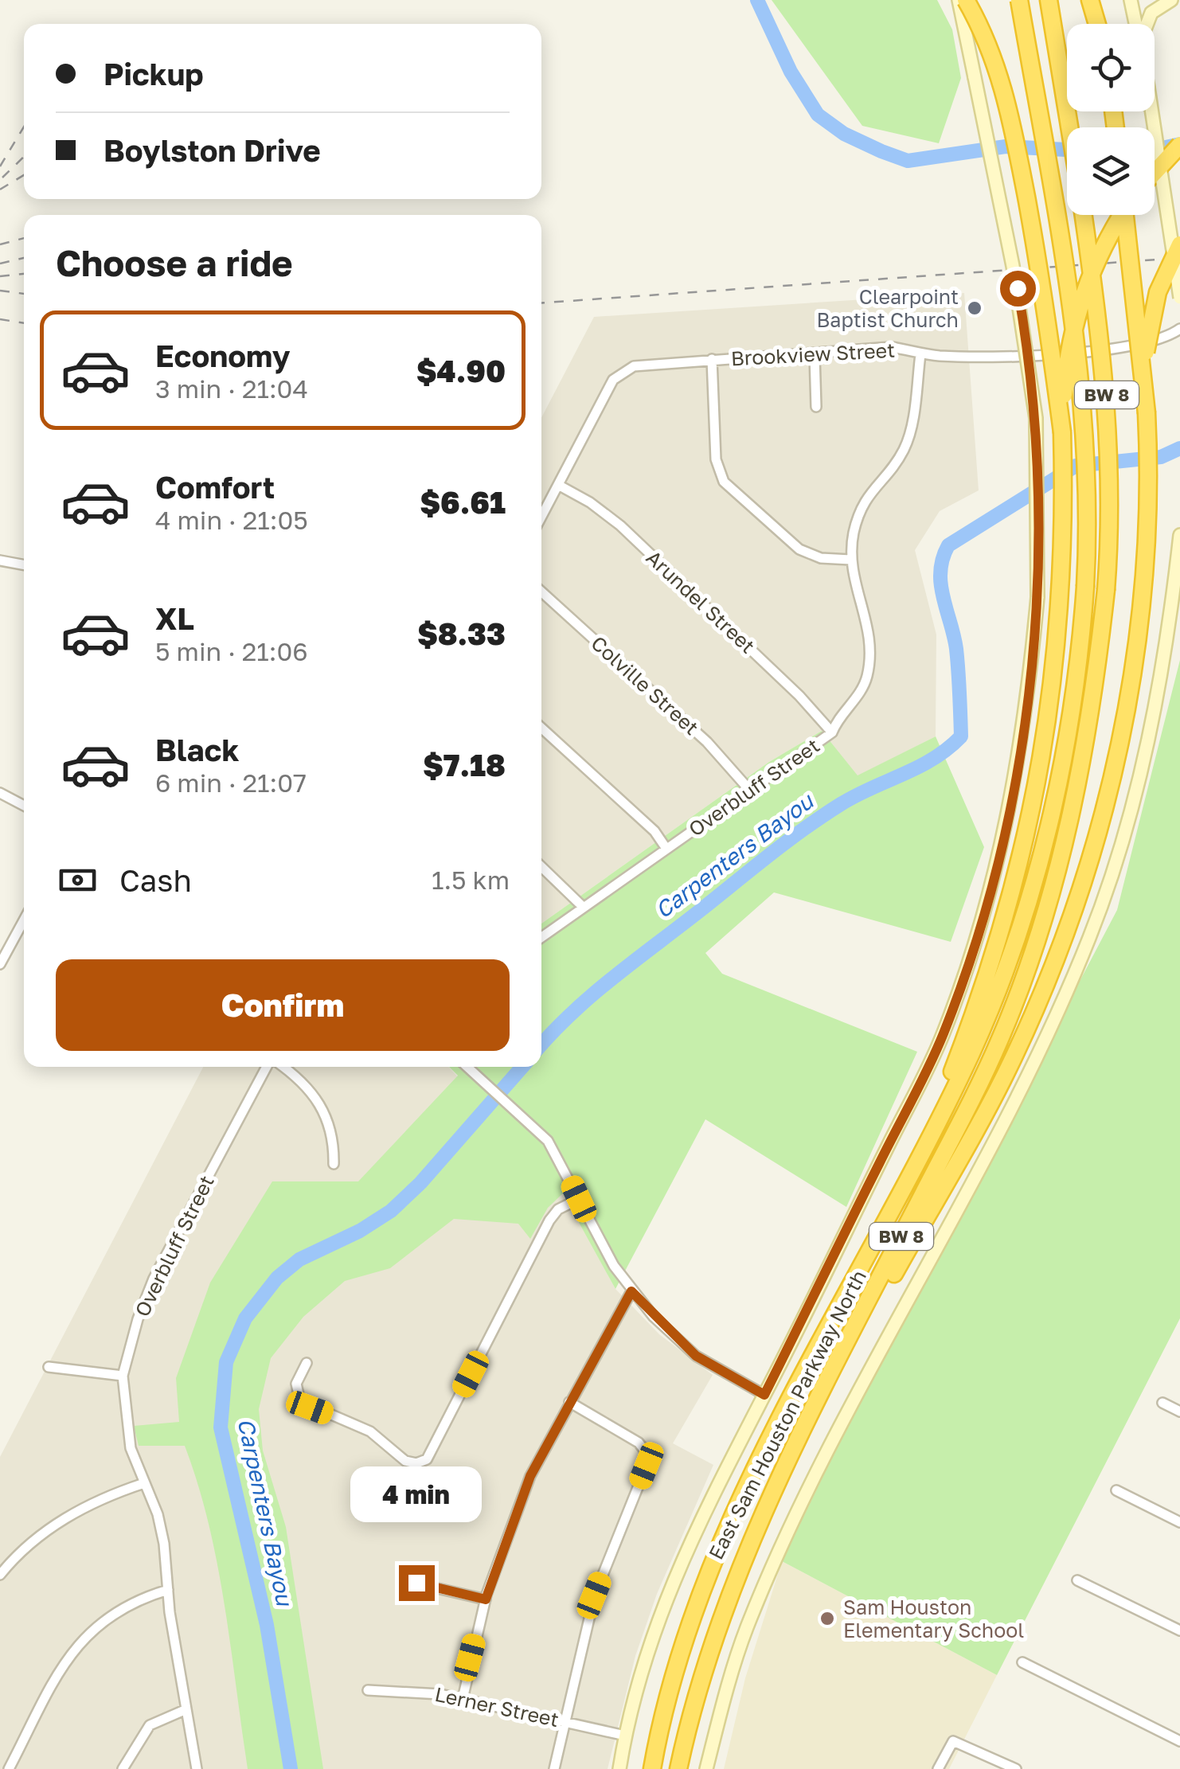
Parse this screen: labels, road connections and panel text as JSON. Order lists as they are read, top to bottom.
{
  "streets": {
    "highway": ["BW 8", "East Sam Houston Parkway North"],
    "street": [
      "Brookview Street",
      "Arundel Street",
      "Colville Street",
      "Overbluff Street",
      "Lerner Street"
    ]
  },
  "crossings": [
    ["Brookview Street", "Arundel Street"],
    ["Brookview Street", "Overbluff Street"],
    ["Arundel Street", "Overbluff Street"],
    ["Colville Street", "Overbluff Street"],
    ["East Sam Houston Parkway North", "Lerner Street"]
  ],
  "water": ["Carpenters Bayou"],
  "places": ["Clearpoint Baptist Church", "Sam Houston Elementary School"],
  "page": {
    "banner": ["Pickup", "Boylston Drive"],
    "heading": "Choose a ride",
    "list": [
      {
        "name": "Economy",
        "note": "3 min · 21:04",
        "value": "$4.90"
      },
      {
        "name": "Comfort",
        "note": "4 min · 21:05",
        "value": "$6.61"
      },
      {
        "name": "XL",
        "note": "5 min · 21:06",
        "value": "$8.33"
      },
      {
        "name": "Black",
        "note": "6 min · 21:07",
        "value": "$7.18"
      }
    ],
    "pay": ["Cash", "1.5 km"],
    "buttons": "Confirm",
    "bubble": "4 min"
  }
}
